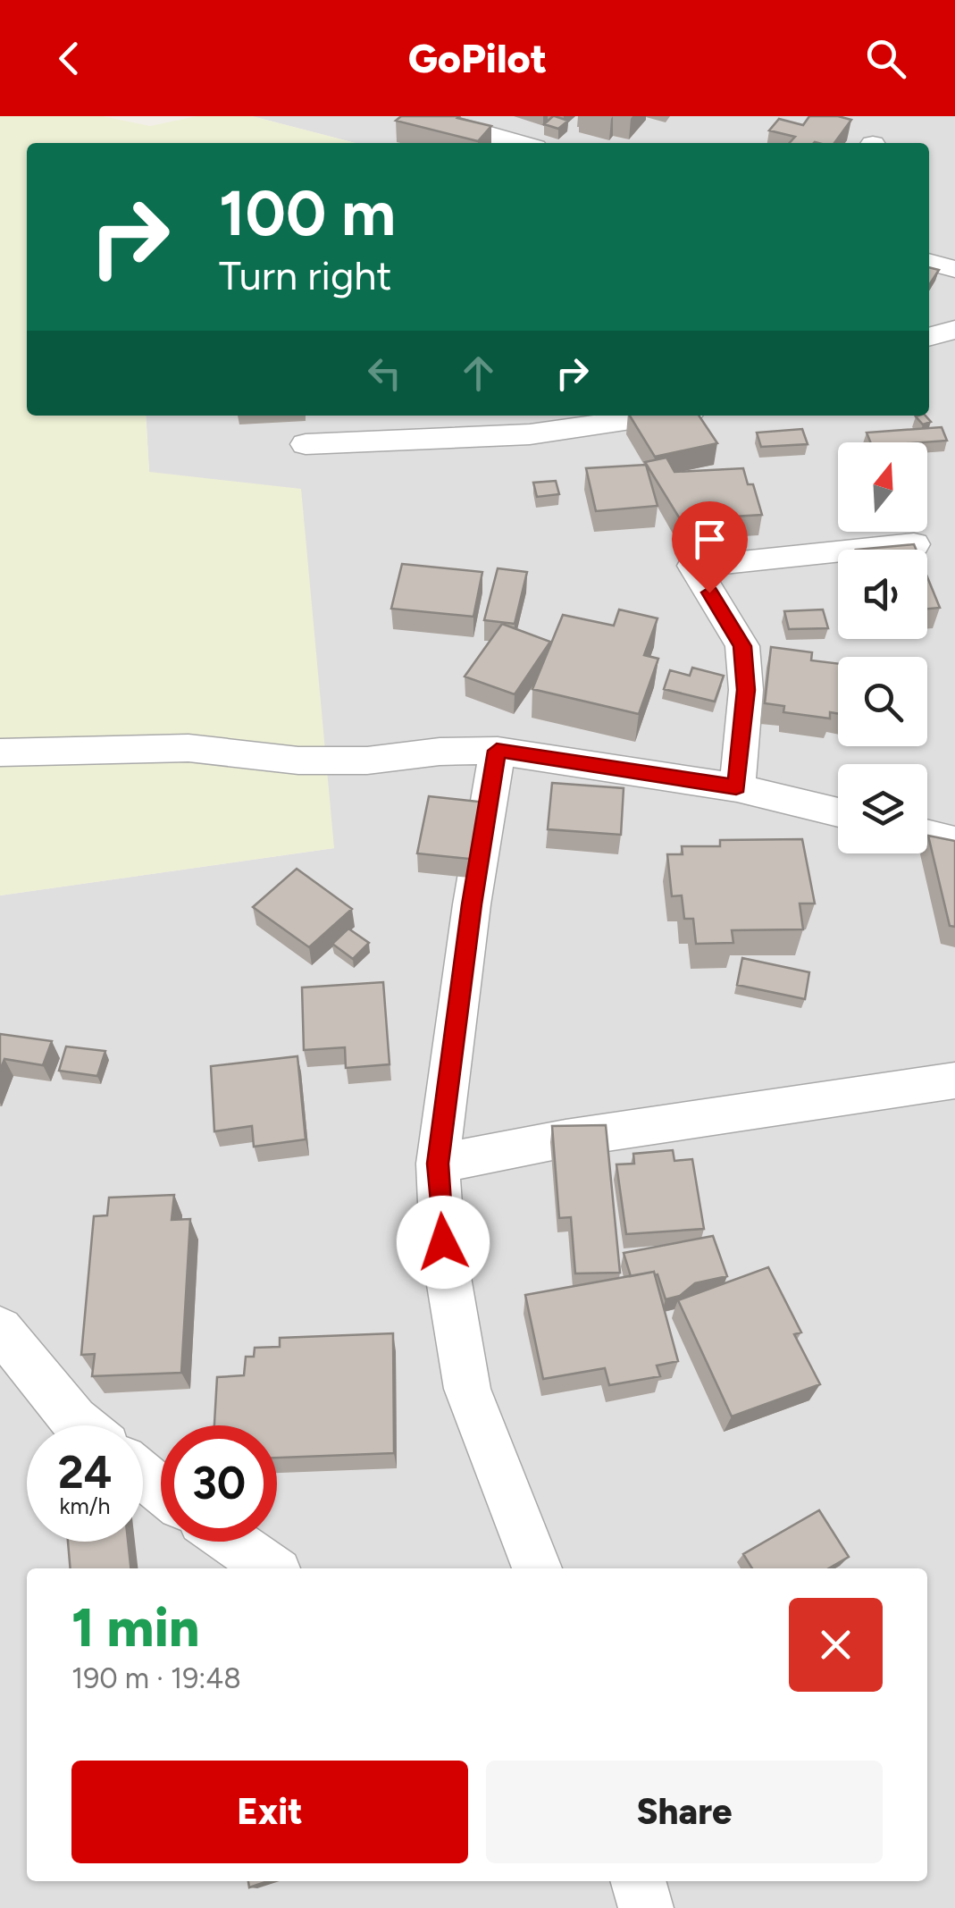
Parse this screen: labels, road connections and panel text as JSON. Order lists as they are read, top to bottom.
{
  "north": "top",
  "page": {
    "header": "GoPilot",
    "turn": ["100 m", "Turn right"],
    "speed": "24 km/h",
    "limit": "30",
    "heading": ["1 min", "190 m · 19:48"],
    "buttons": ["Exit", "Share"]
  }
}
